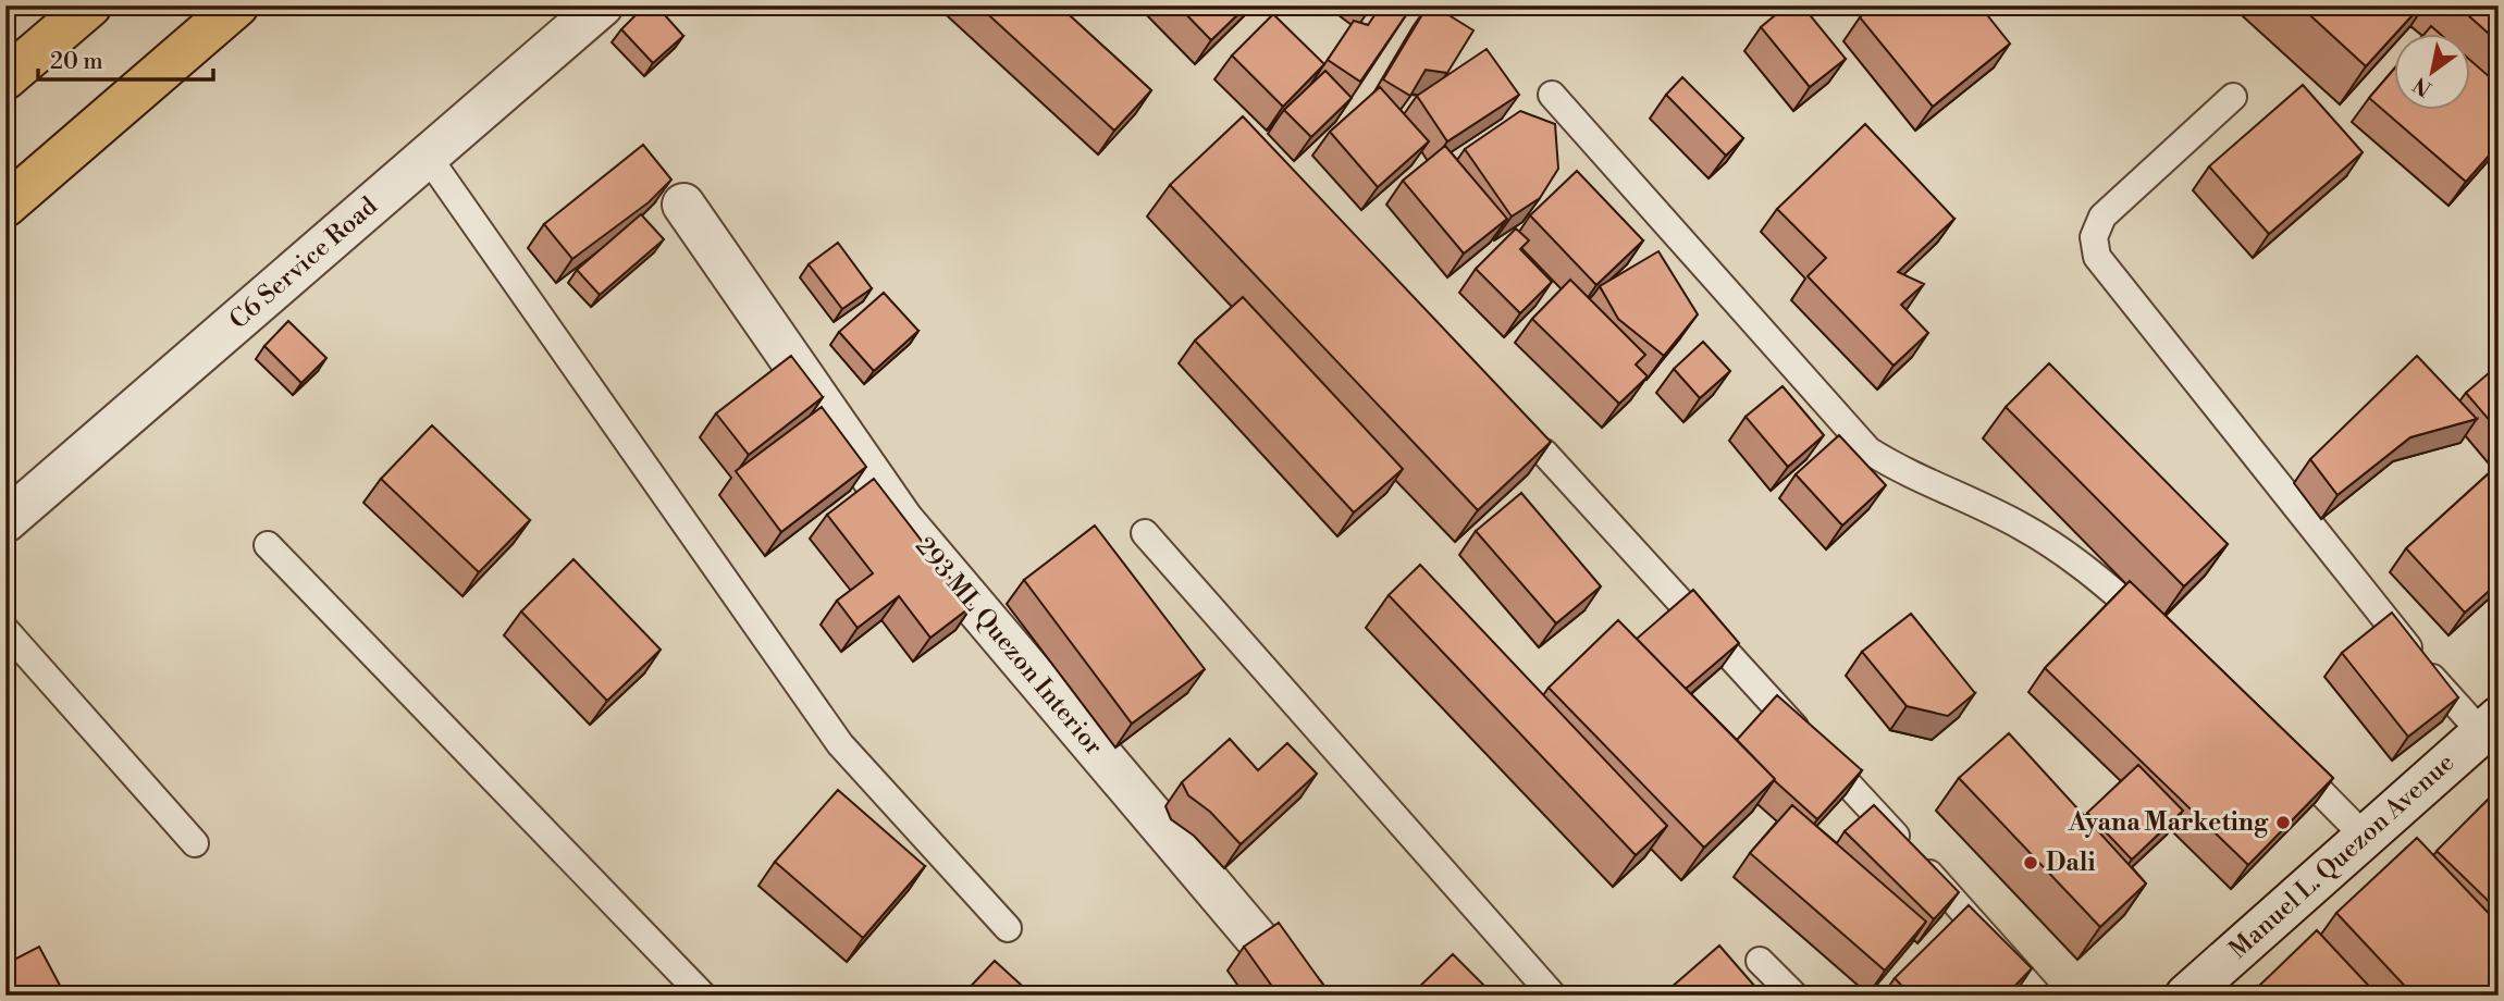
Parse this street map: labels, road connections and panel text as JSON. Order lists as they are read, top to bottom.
{
  "streets": {
    "street": ["C6 Service Road", "293 ML Quezon Interior", "Manuel L. Quezon Avenue"]
  },
  "places": ["Ayana Marketing", "Dali"],
  "scale_bar": "20 m",
  "north": "bottom left"
}
